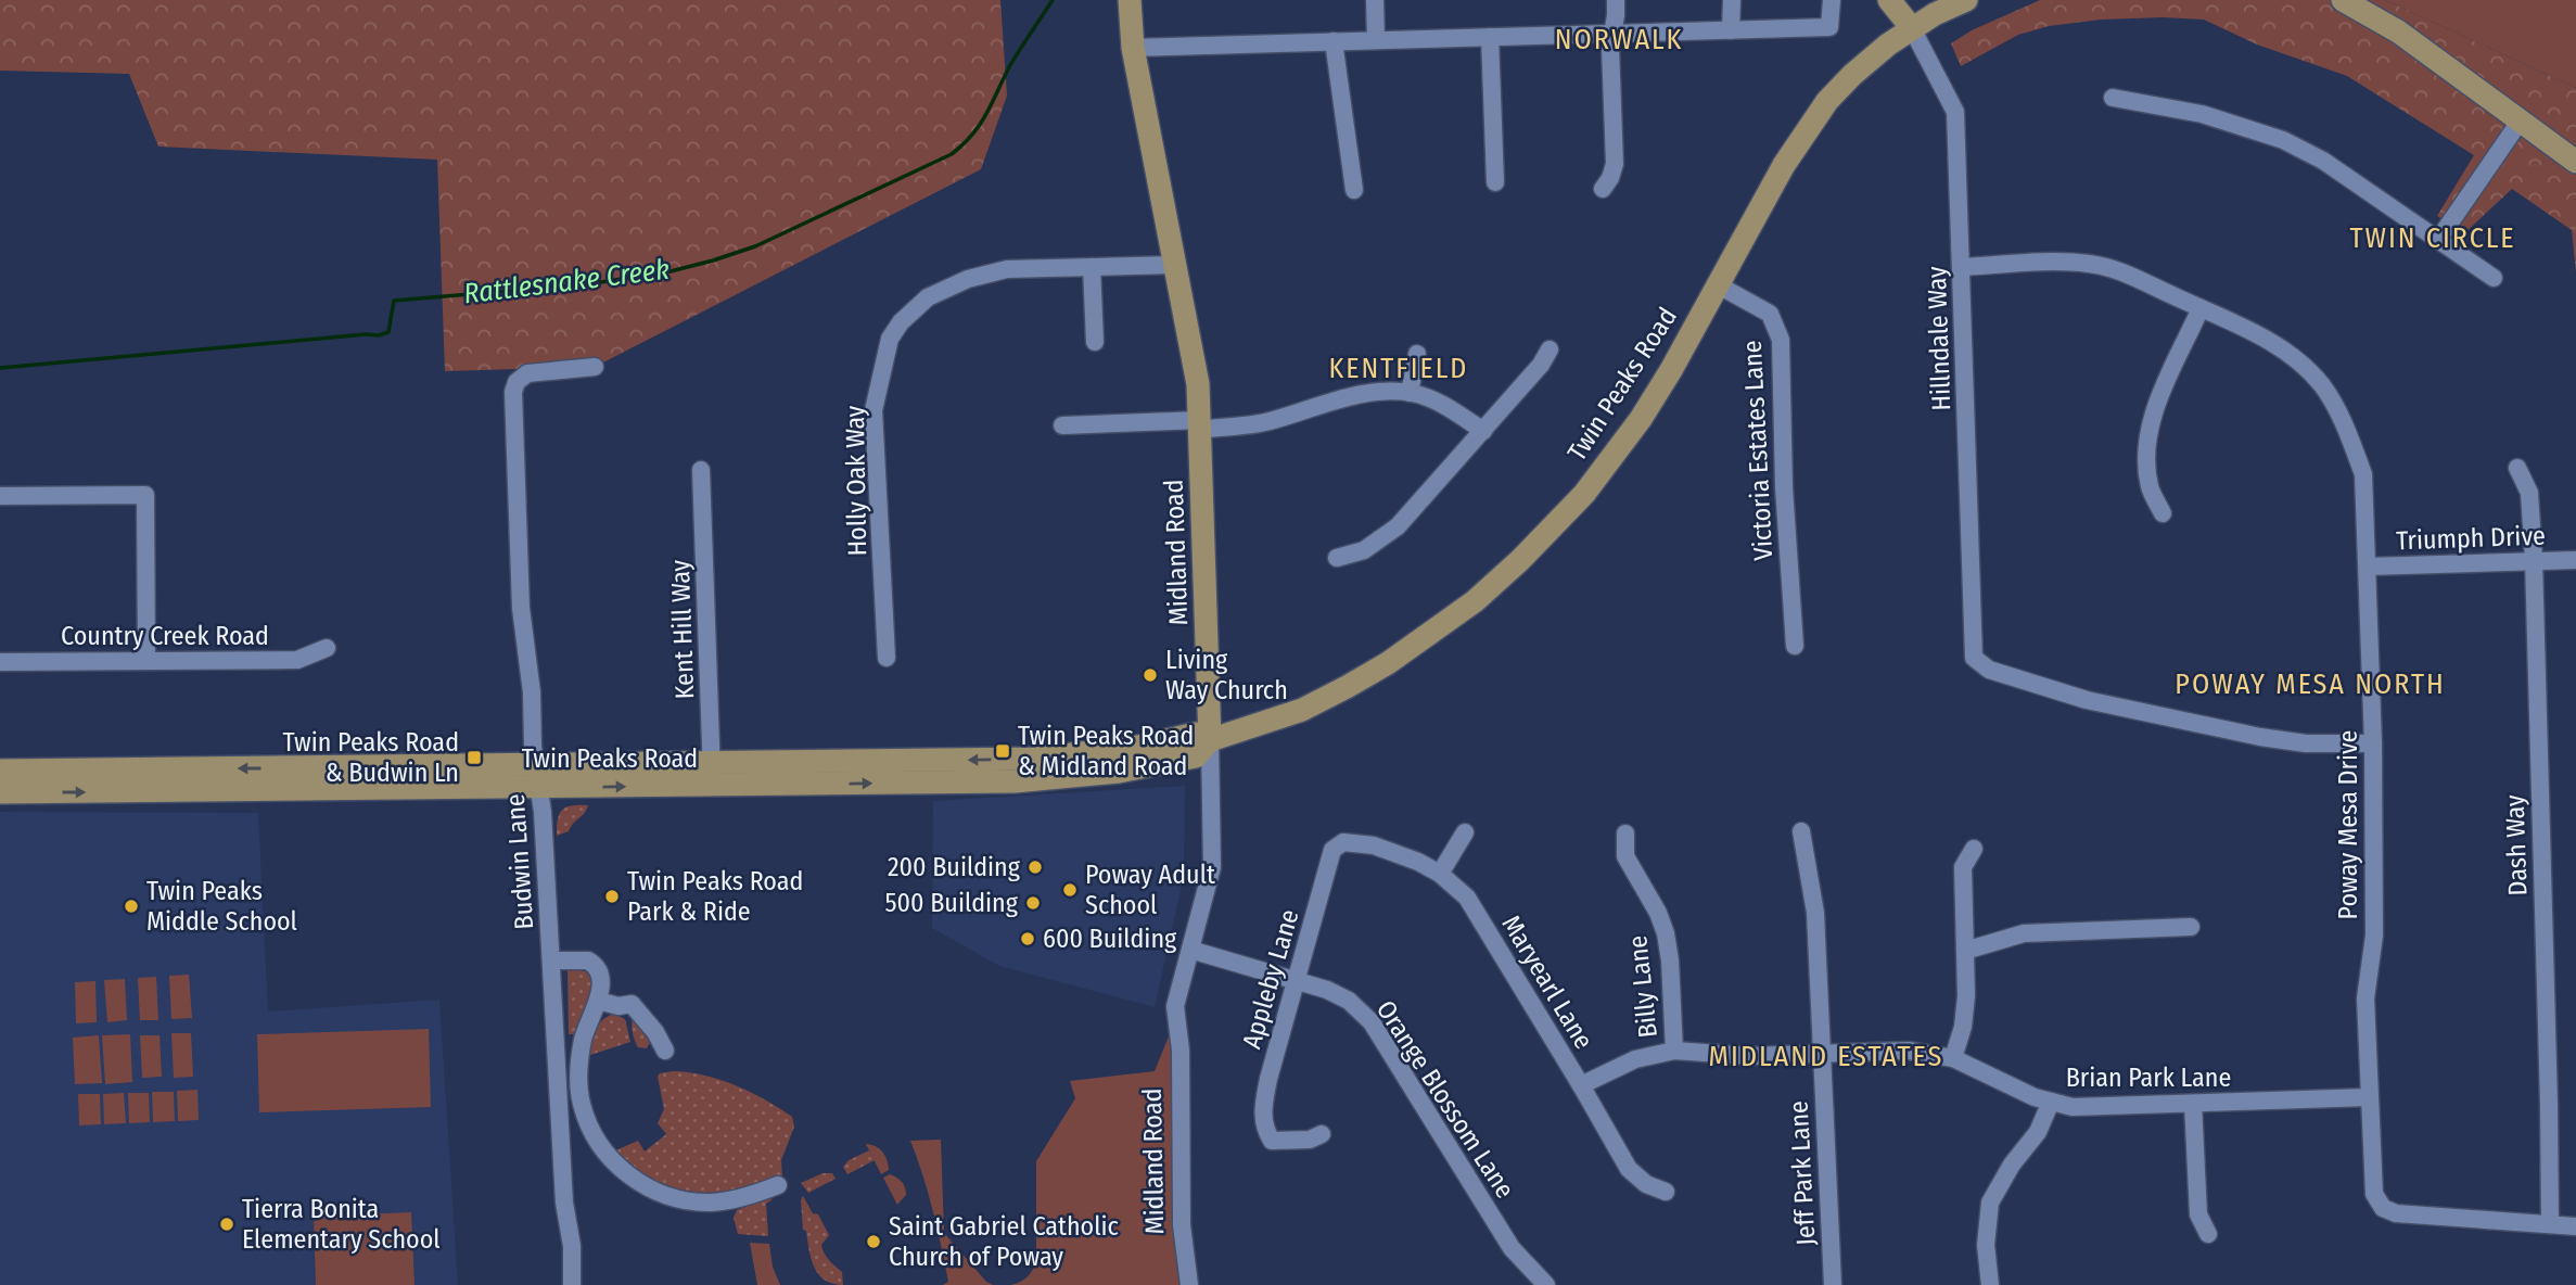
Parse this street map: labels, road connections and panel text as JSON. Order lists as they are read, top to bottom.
{
  "streets": {
    "main road": ["Twin Peaks Road", "Midland Road"],
    "street": [
      "Hillndale Way",
      "Victoria Estates Lane",
      "Holly Oak Way",
      "Triumph Drive",
      "Kent Hill Way",
      "Country Creek Road",
      "Poway Mesa Drive",
      "Dash Way",
      "Budwin Lane",
      "Appleby Lane",
      "Maryearl Lane",
      "Billy Lane",
      "Brian Park Lane",
      "Orange Blossom Lane",
      "Jeff Park Lane"
    ]
  },
  "crossings": [
    ["Hillndale Way", "Twin Peaks Road"],
    ["Hillndale Way", "Poway Mesa Drive"],
    ["Twin Peaks Road", "Victoria Estates Lane"],
    ["Twin Peaks Road", "Midland Road"],
    ["Twin Peaks Road", "Kent Hill Way"],
    ["Twin Peaks Road", "Budwin Lane"],
    ["Holly Oak Way", "Midland Road"],
    ["Triumph Drive", "Poway Mesa Drive"],
    ["Triumph Drive", "Dash Way"],
    ["Midland Road", "Orange Blossom Lane"],
    ["Poway Mesa Drive", "Dash Way"],
    ["Poway Mesa Drive", "Brian Park Lane"],
    ["Appleby Lane", "Maryearl Lane"],
    ["Appleby Lane", "Orange Blossom Lane"],
    ["Maryearl Lane", "Brian Park Lane"],
    ["Billy Lane", "Brian Park Lane"],
    ["Brian Park Lane", "Jeff Park Lane"]
  ],
  "districts": [
    "NORWALK",
    "TWIN CIRCLE",
    "KENTFIELD",
    "POWAY MESA NORTH",
    "MIDLAND ESTATES"
  ],
  "water": ["Rattlesnake Creek"],
  "places": {
    "other": [
      "Living Way Church",
      "200 Building",
      "Poway Adult School",
      "Twin Peaks Road Park & Ride",
      "500 Building",
      "Twin Peaks Middle School",
      "600 Building",
      "Tierra Bonita Elementary School",
      "Saint Gabriel Catholic Church of Poway"
    ],
    "transit": ["Twin Peaks Road & Midland Road", "Twin Peaks Road & Budwin Ln"]
  }
}
